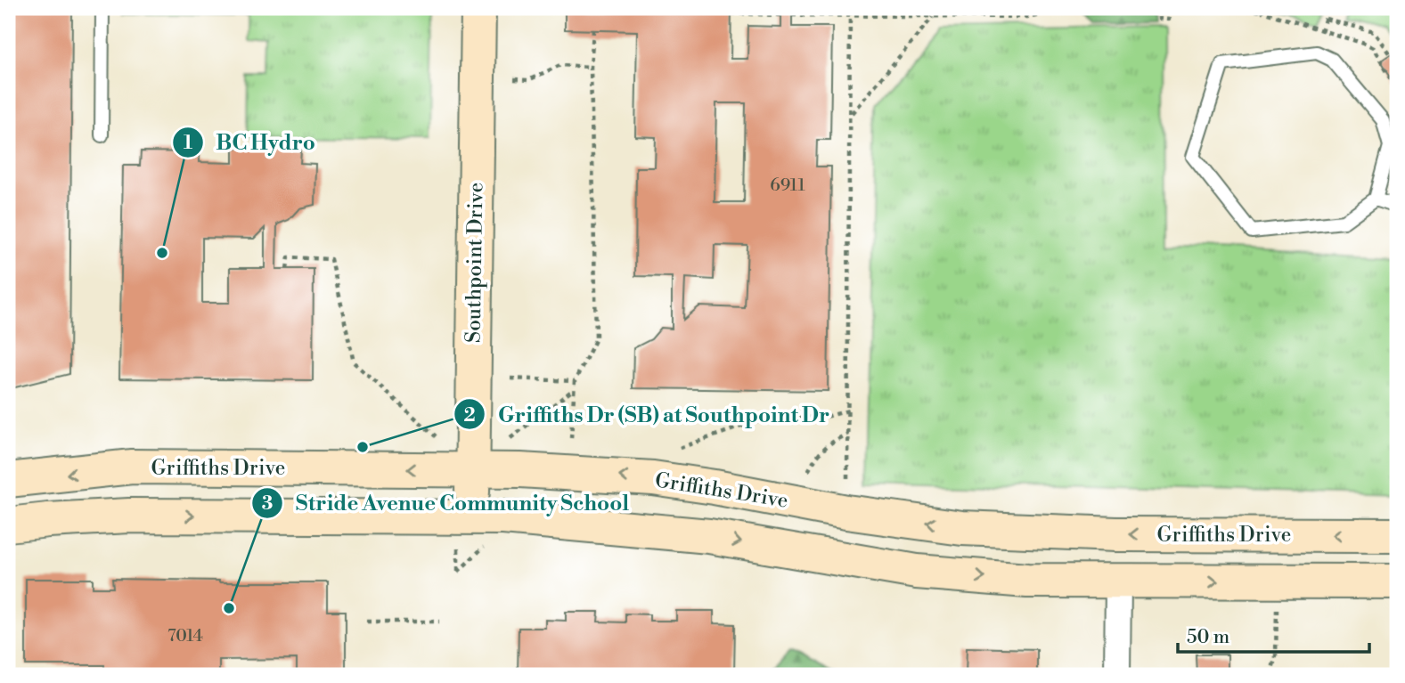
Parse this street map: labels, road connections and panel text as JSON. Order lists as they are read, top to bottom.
{
  "streets": {
    "main road": ["Southpoint Drive", "Griffiths Drive"]
  },
  "crossings": [
    ["Southpoint Drive", "Griffiths Drive"]
  ],
  "places": ["BC Hydro", "Griffiths Dr (SB) at Southpoint Dr", "Stride Avenue Community School"],
  "house_numbers": ["6911", "7014"],
  "scale_bar": "50 m"
}
